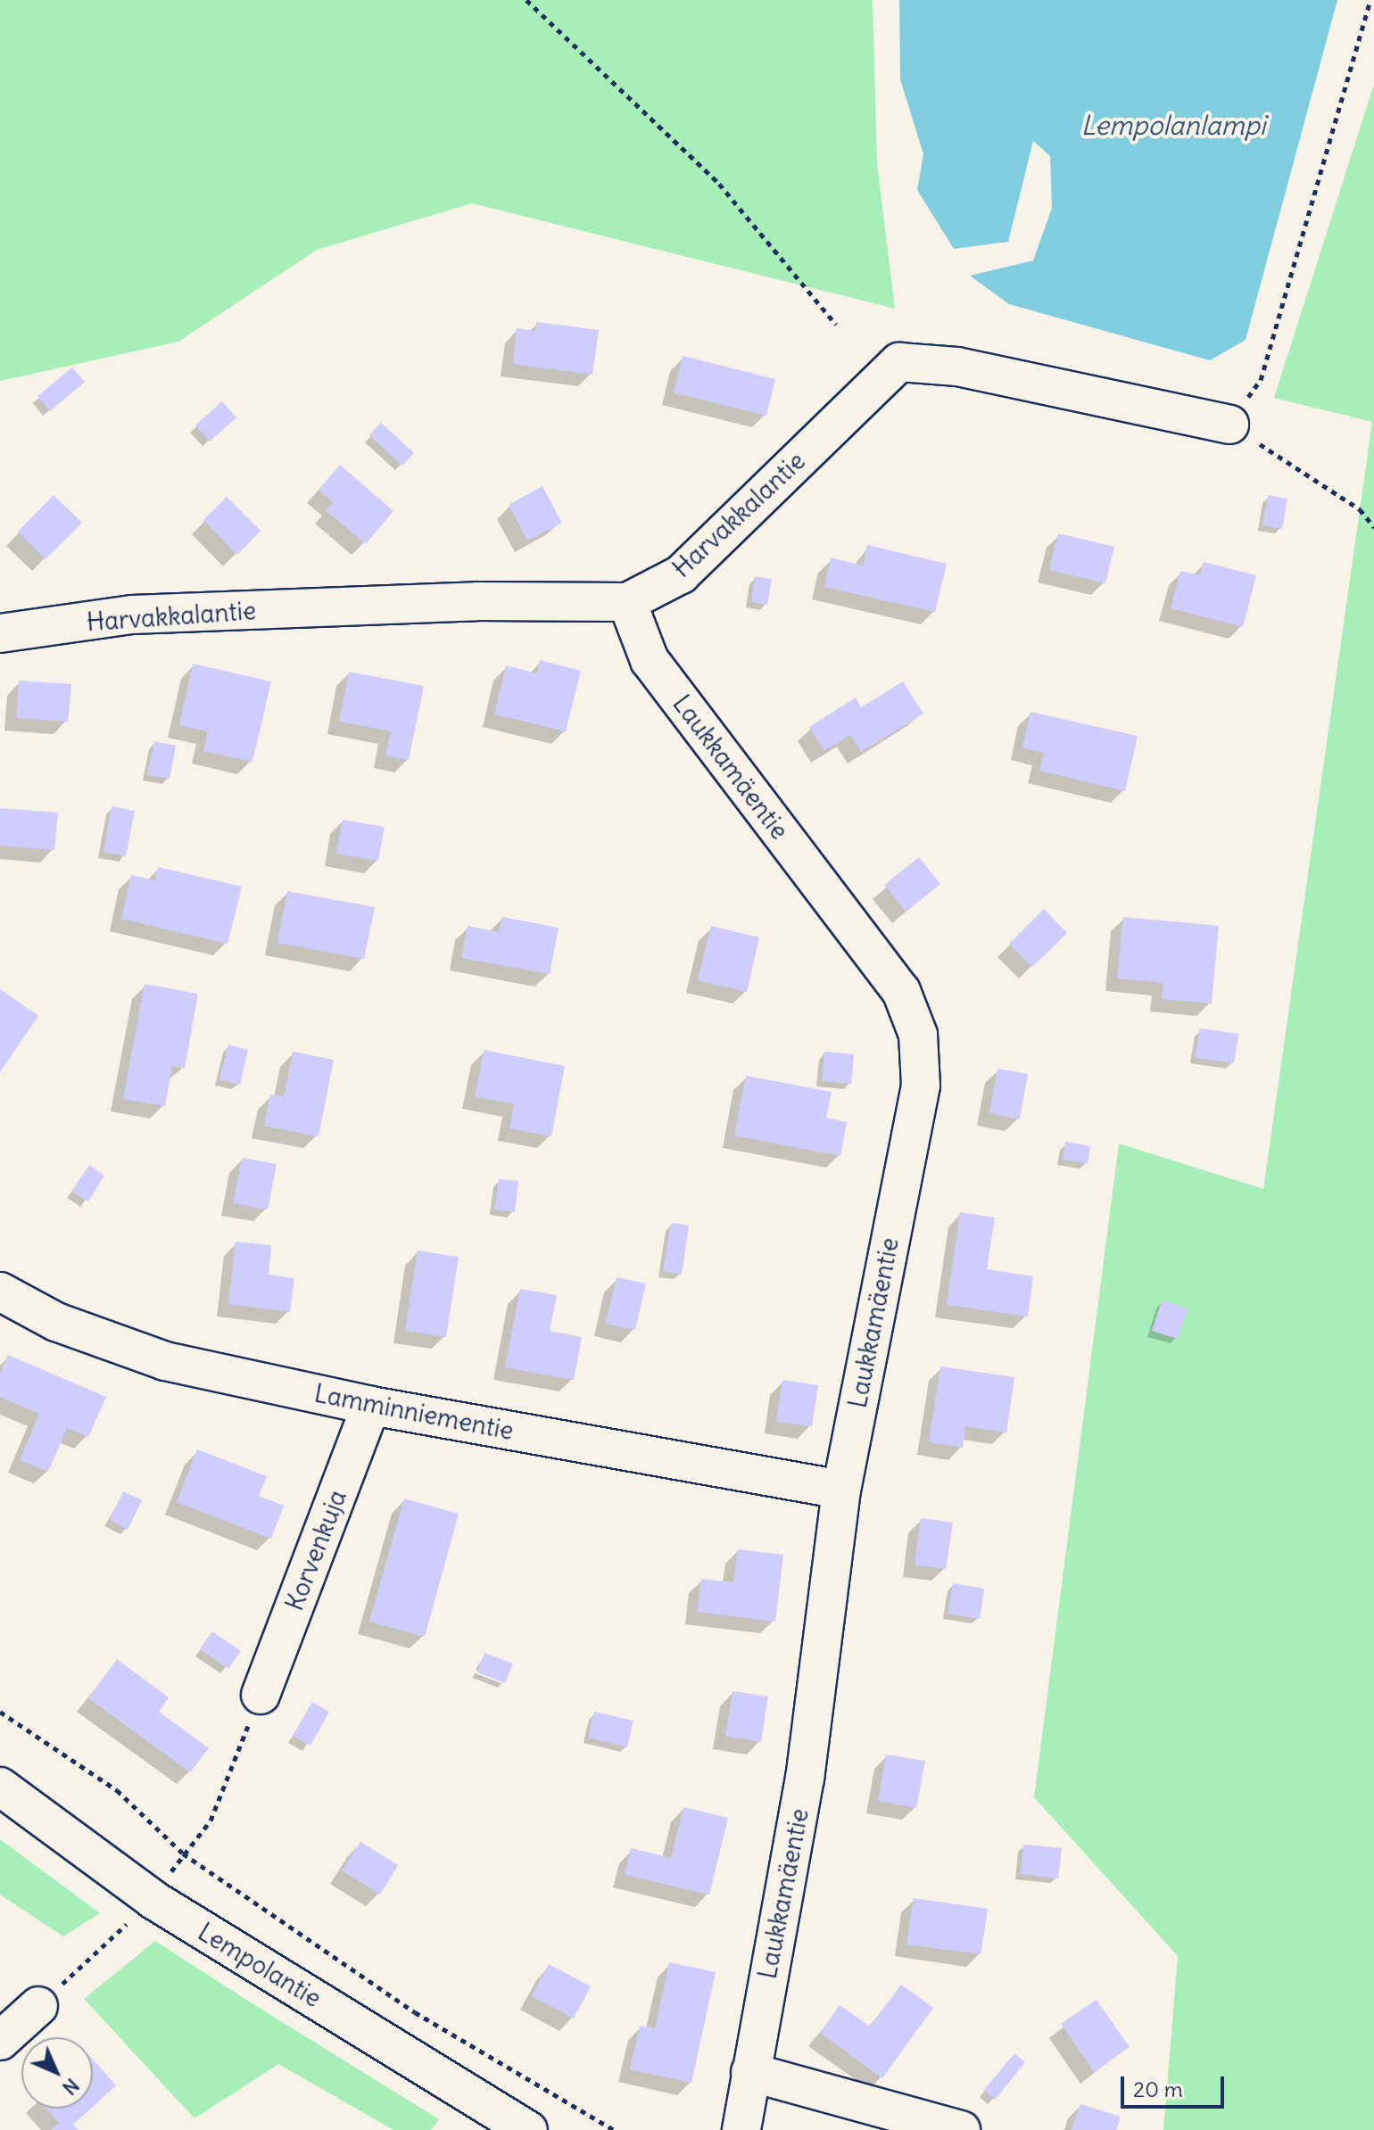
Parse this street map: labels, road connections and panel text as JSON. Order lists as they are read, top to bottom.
{
  "streets": {
    "street": [
      "Harvakkalantie",
      "Laukkamäentie",
      "Lamminniementie",
      "Korvenkuja",
      "Lempolantie"
    ]
  },
  "crossings": [
    ["Harvakkalantie", "Laukkamäentie"],
    ["Laukkamäentie", "Lamminniementie"],
    ["Lamminniementie", "Korvenkuja"]
  ],
  "water": ["Lempolanlampi"],
  "scale_bar": "20 m",
  "north": "bottom right"
}
